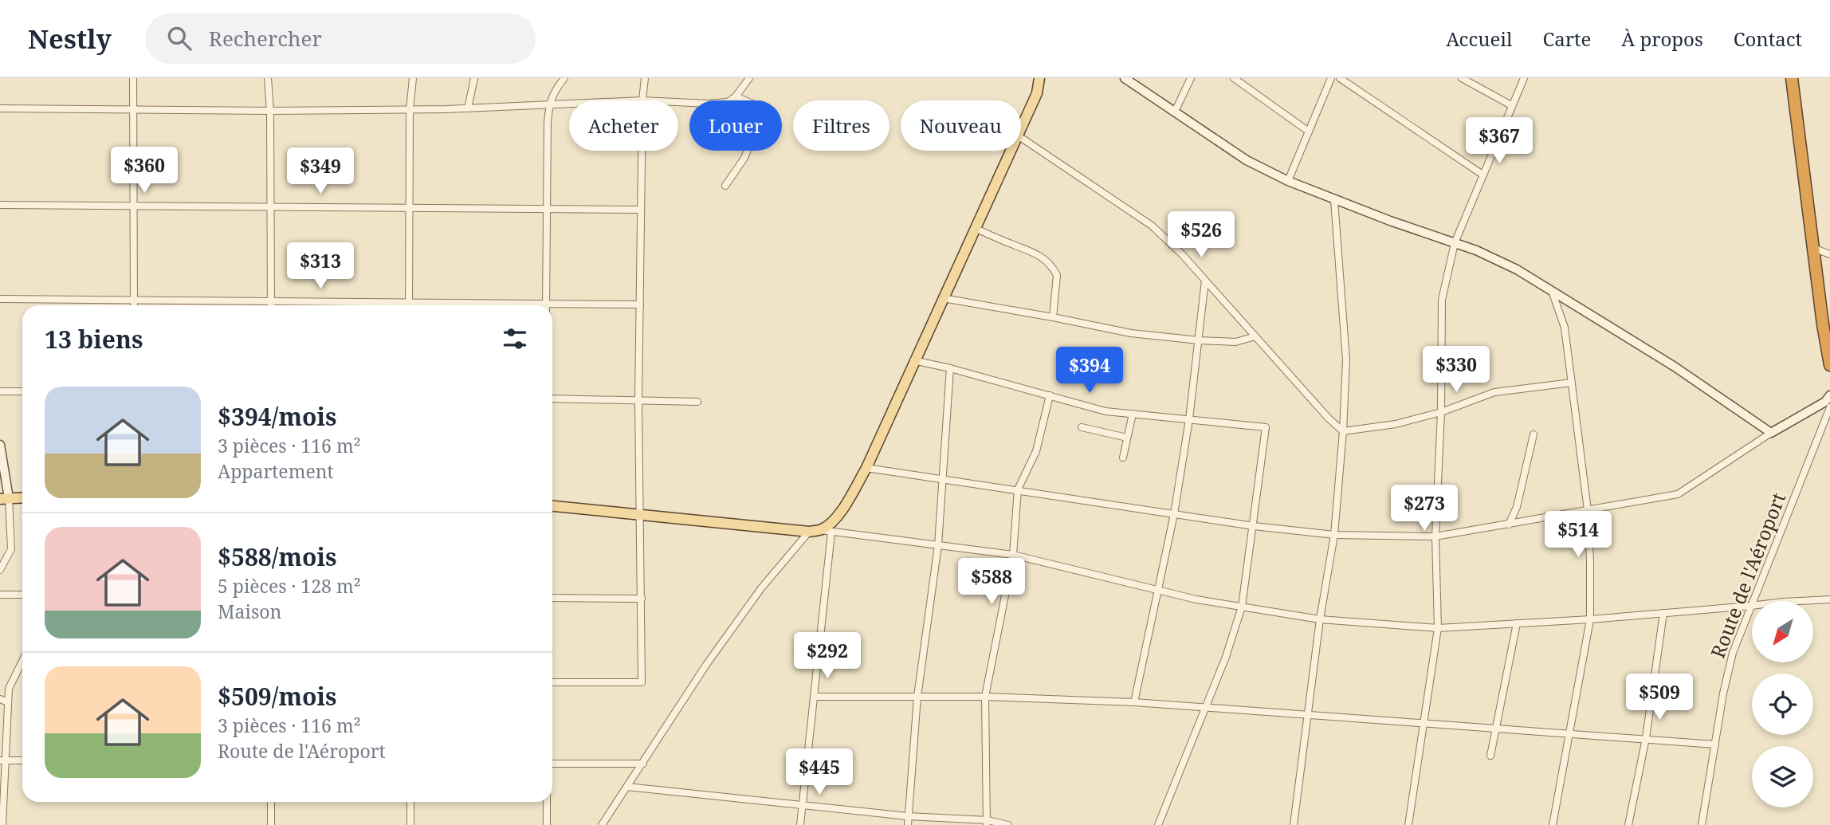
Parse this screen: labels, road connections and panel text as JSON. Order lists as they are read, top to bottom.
{
  "streets": {
    "street": ["Route de l'Aéroport"]
  },
  "north": "bottom left",
  "page": {
    "header": "Nestly",
    "search": "Rechercher",
    "nav": [
      "Accueil",
      "Carte",
      "À propos",
      "Contact"
    ],
    "chip": [
      "Acheter",
      "Louer",
      "Filtres",
      "Nouveau"
    ],
    "price": [
      "$367",
      "$360",
      "$349",
      "$526",
      "$313",
      "$330",
      "$394",
      "$273",
      "$514",
      "$588",
      "$292",
      "$509",
      "$445"
    ],
    "heading": "13 biens",
    "list": [
      {
        "name": "$394/mois",
        "note": "3 pièces · 116 m² · Appartement"
      },
      {
        "name": "$588/mois",
        "note": "5 pièces · 128 m² · Maison"
      },
      {
        "name": "$509/mois",
        "note": "3 pièces · 116 m² · Route de l'Aéroport"
      }
    ]
  }
}
